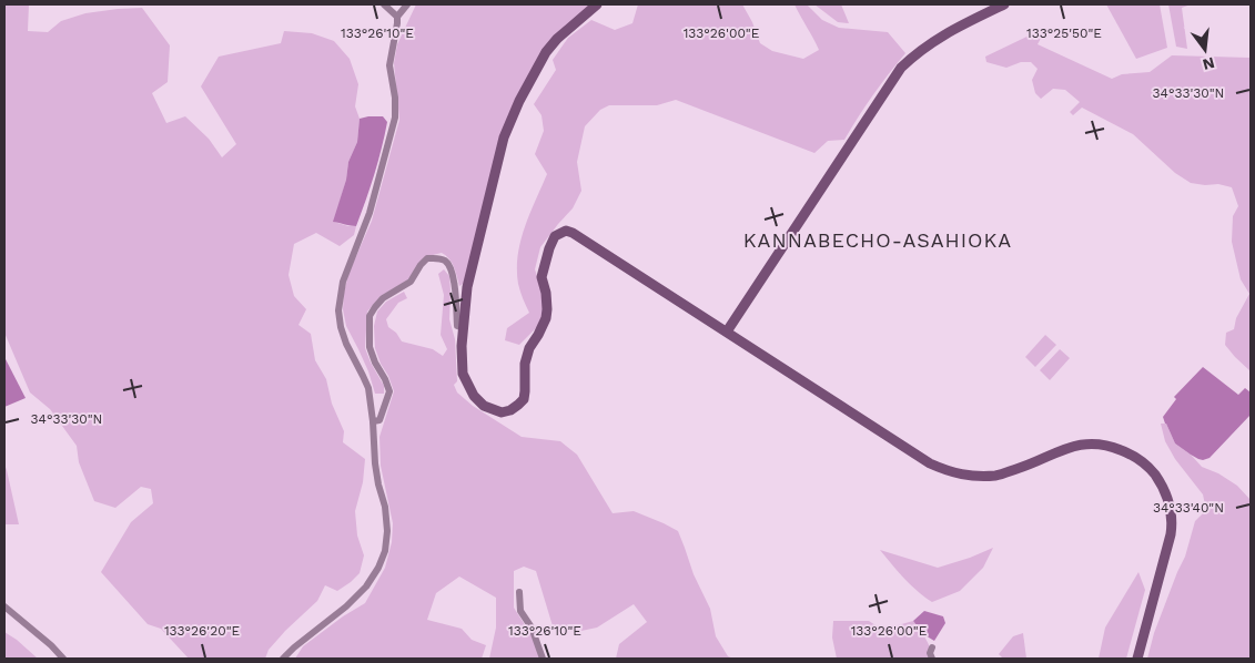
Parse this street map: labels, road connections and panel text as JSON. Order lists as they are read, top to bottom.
{
  "districts": ["KANNABECHO-ASAHIOKA"],
  "north": "bottom",
  "coordinates": [
    "133°26'10\"E",
    "133°26'00\"E",
    "133°25'50\"E",
    "34°33'30\"N",
    "34°33'40\"N",
    "133°26'20\"E"
  ]
}
